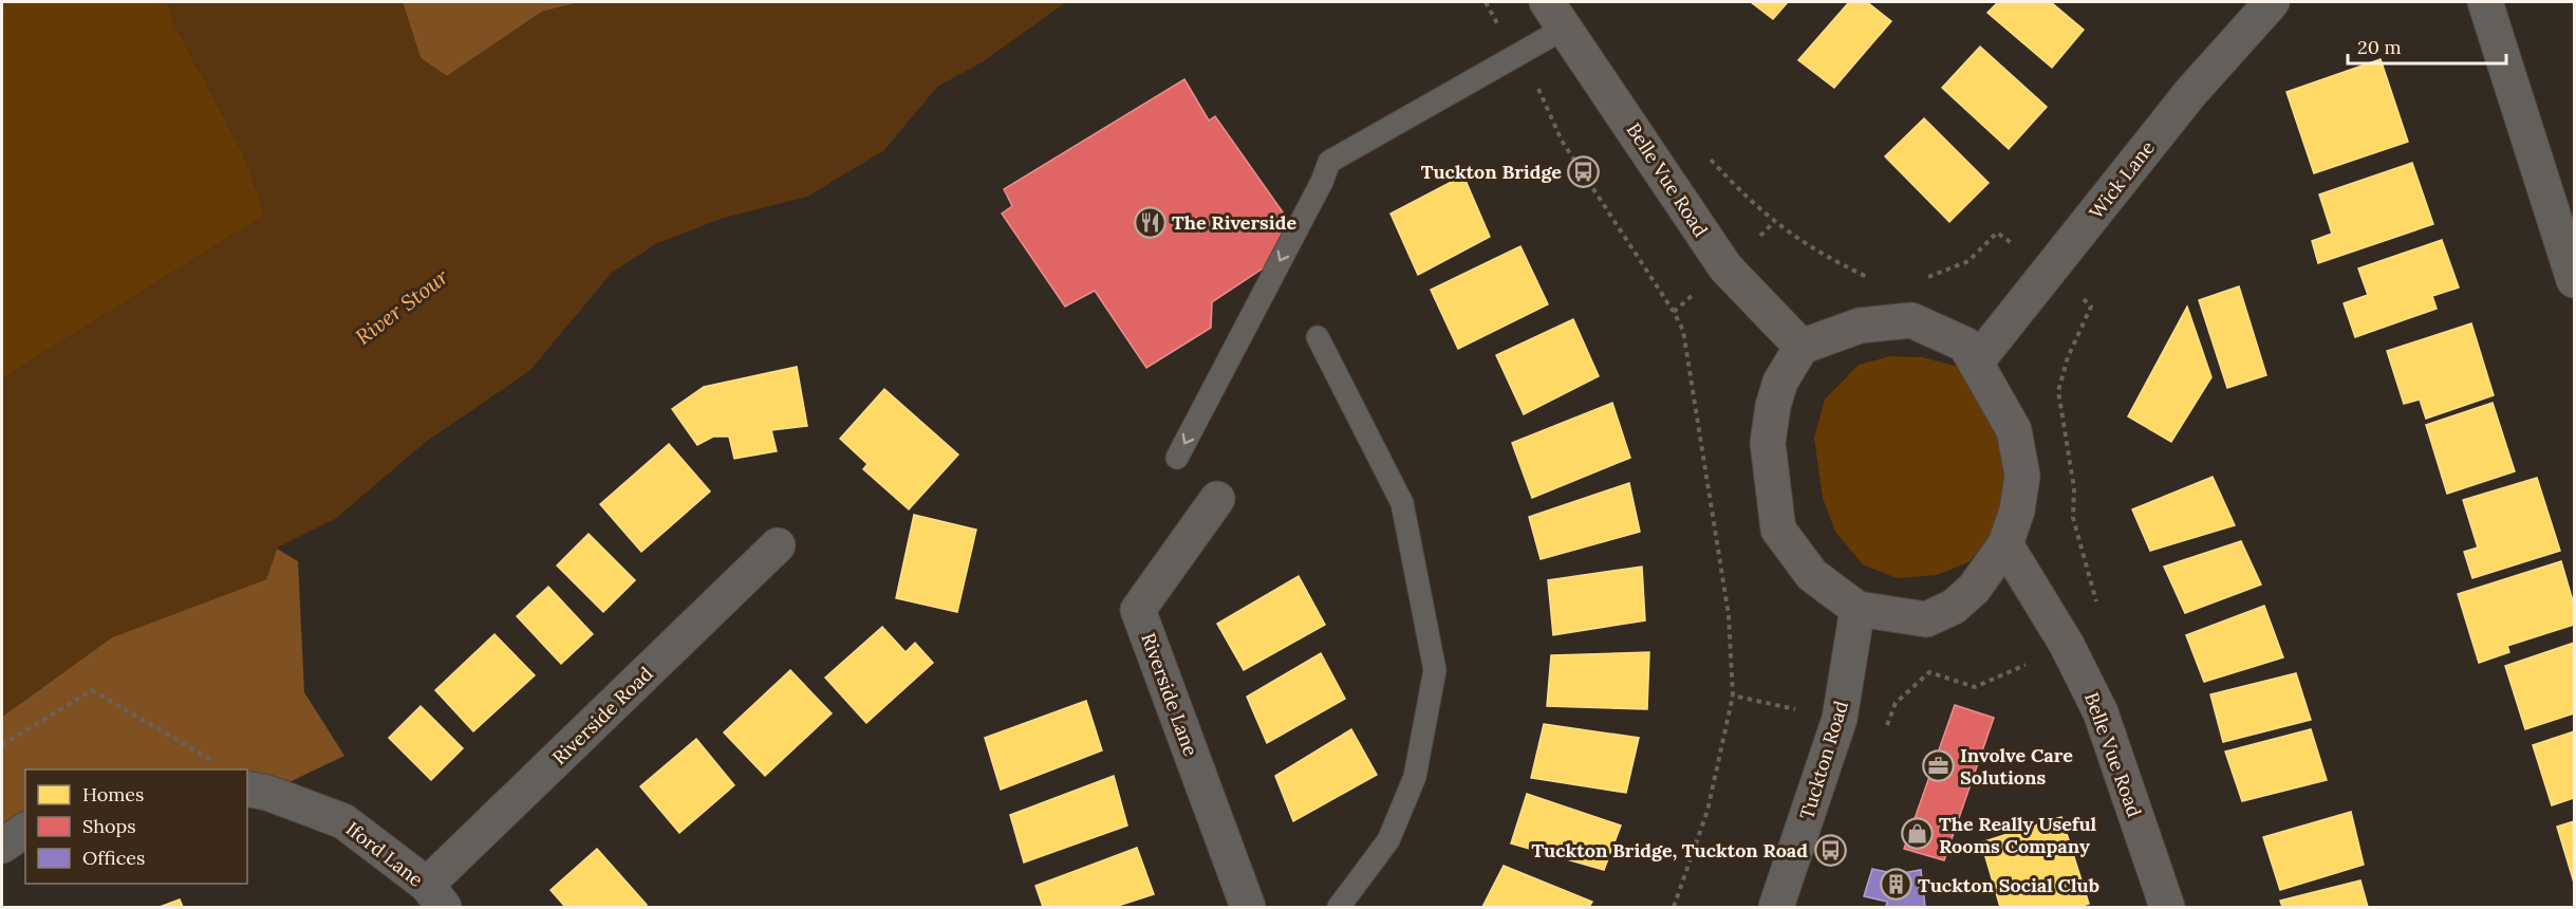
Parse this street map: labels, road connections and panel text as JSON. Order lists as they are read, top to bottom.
{
  "streets": {
    "main road": ["Belle Vue Road"],
    "street": [
      "Wick Lane",
      "Riverside Lane",
      "Riverside Road",
      "Tuckton Road",
      "Iford Lane"
    ]
  },
  "crossings": [
    ["Riverside Road", "Iford Lane"]
  ],
  "water": ["River Stour"],
  "places": {
    "bus stop": ["Tuckton Bridge", "Tuckton Bridge, Tuckton Road"],
    "restaurant": ["The Riverside"],
    "office": ["Involve Care Solutions"],
    "shop": ["The Really Useful Rooms Company"],
    "building": ["Tuckton Social Club"]
  },
  "legend": ["Homes", "Shops", "Offices"],
  "scale_bar": "20 m"
}
